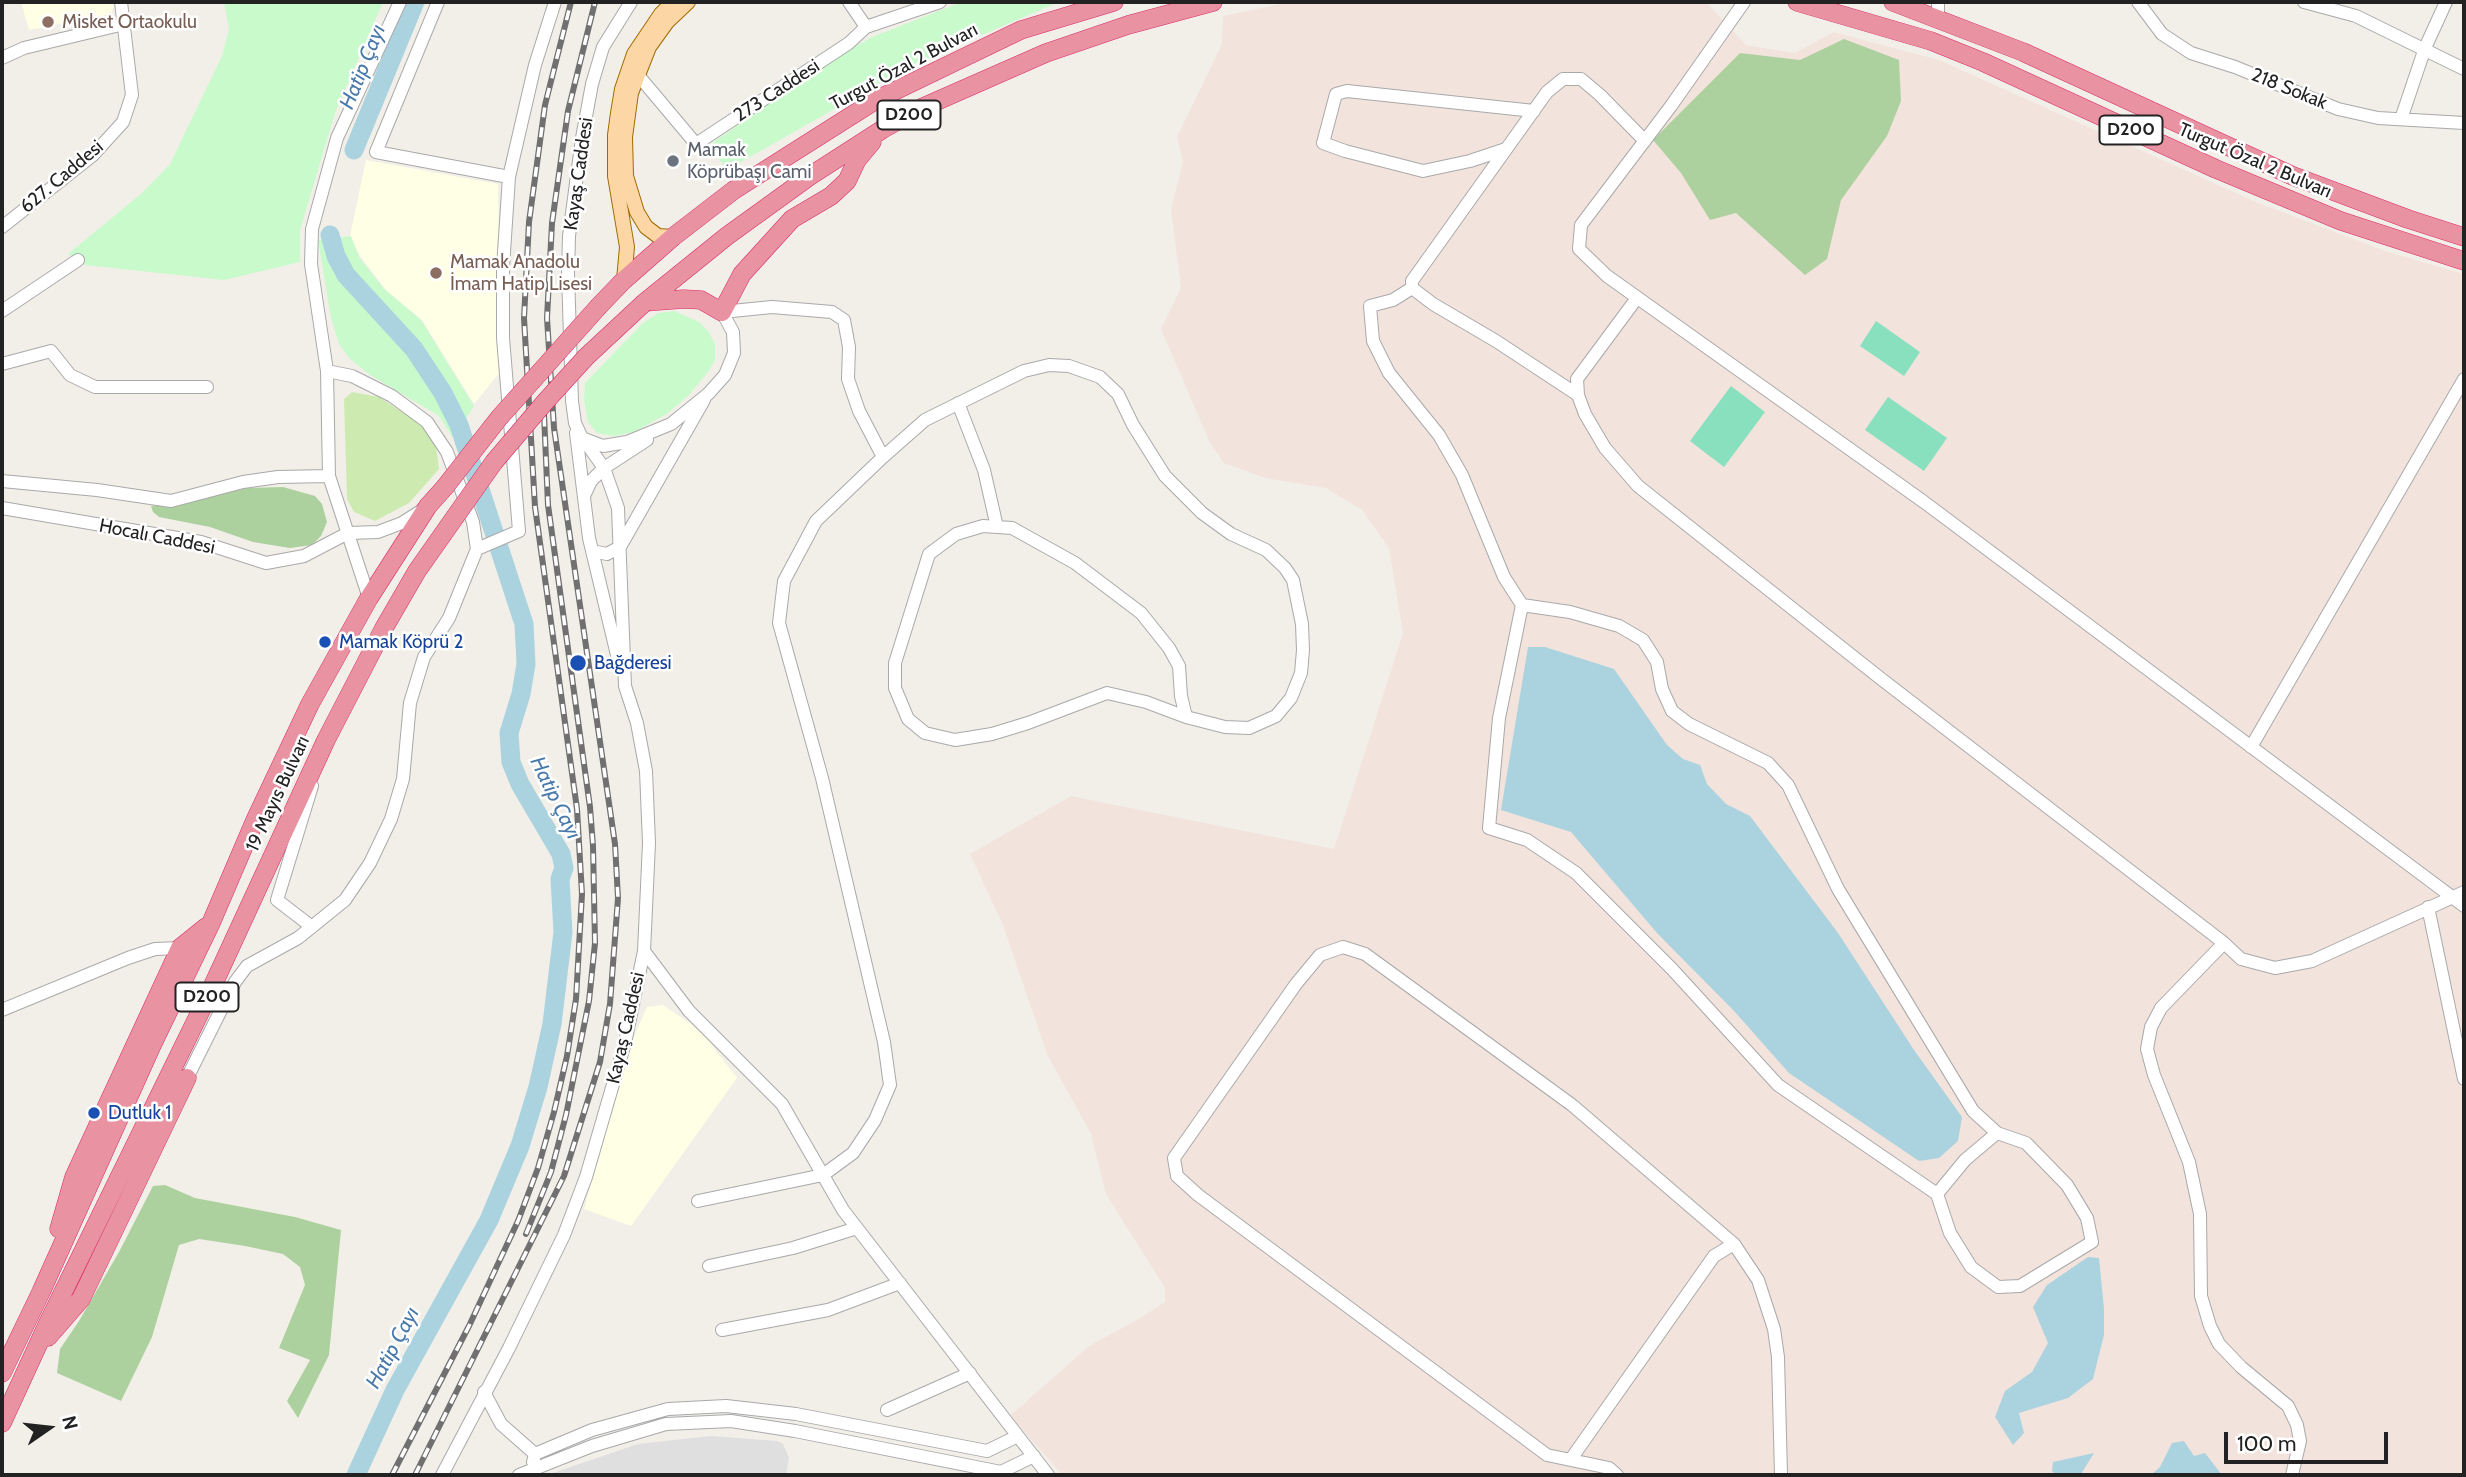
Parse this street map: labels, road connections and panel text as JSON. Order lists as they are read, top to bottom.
{
  "streets": {
    "highway": ["Turgut Özal 2 Bulvarı", "D200", "19 Mayıs Bulvarı"],
    "street": [
      "218 Sokak",
      "273 Caddesi",
      "Kayaş Caddesi",
      "627. Caddesi",
      "Hocalı Caddesi"
    ]
  },
  "crossings": [
    ["Turgut Özal 2 Bulvarı", "19 Mayıs Bulvarı"],
    ["D200", "19 Mayıs Bulvarı"]
  ],
  "water": ["Hatip Çayı"],
  "places": [
    "Misket Ortaokulu",
    "Mamak Köprübaşı Cami",
    "Mamak Anadolu İmam Hatip Lisesi",
    "Mamak Köprü 2",
    "Bağderesi",
    "Dutluk 1"
  ],
  "scale_bar": "100 m",
  "north": "right"
}
